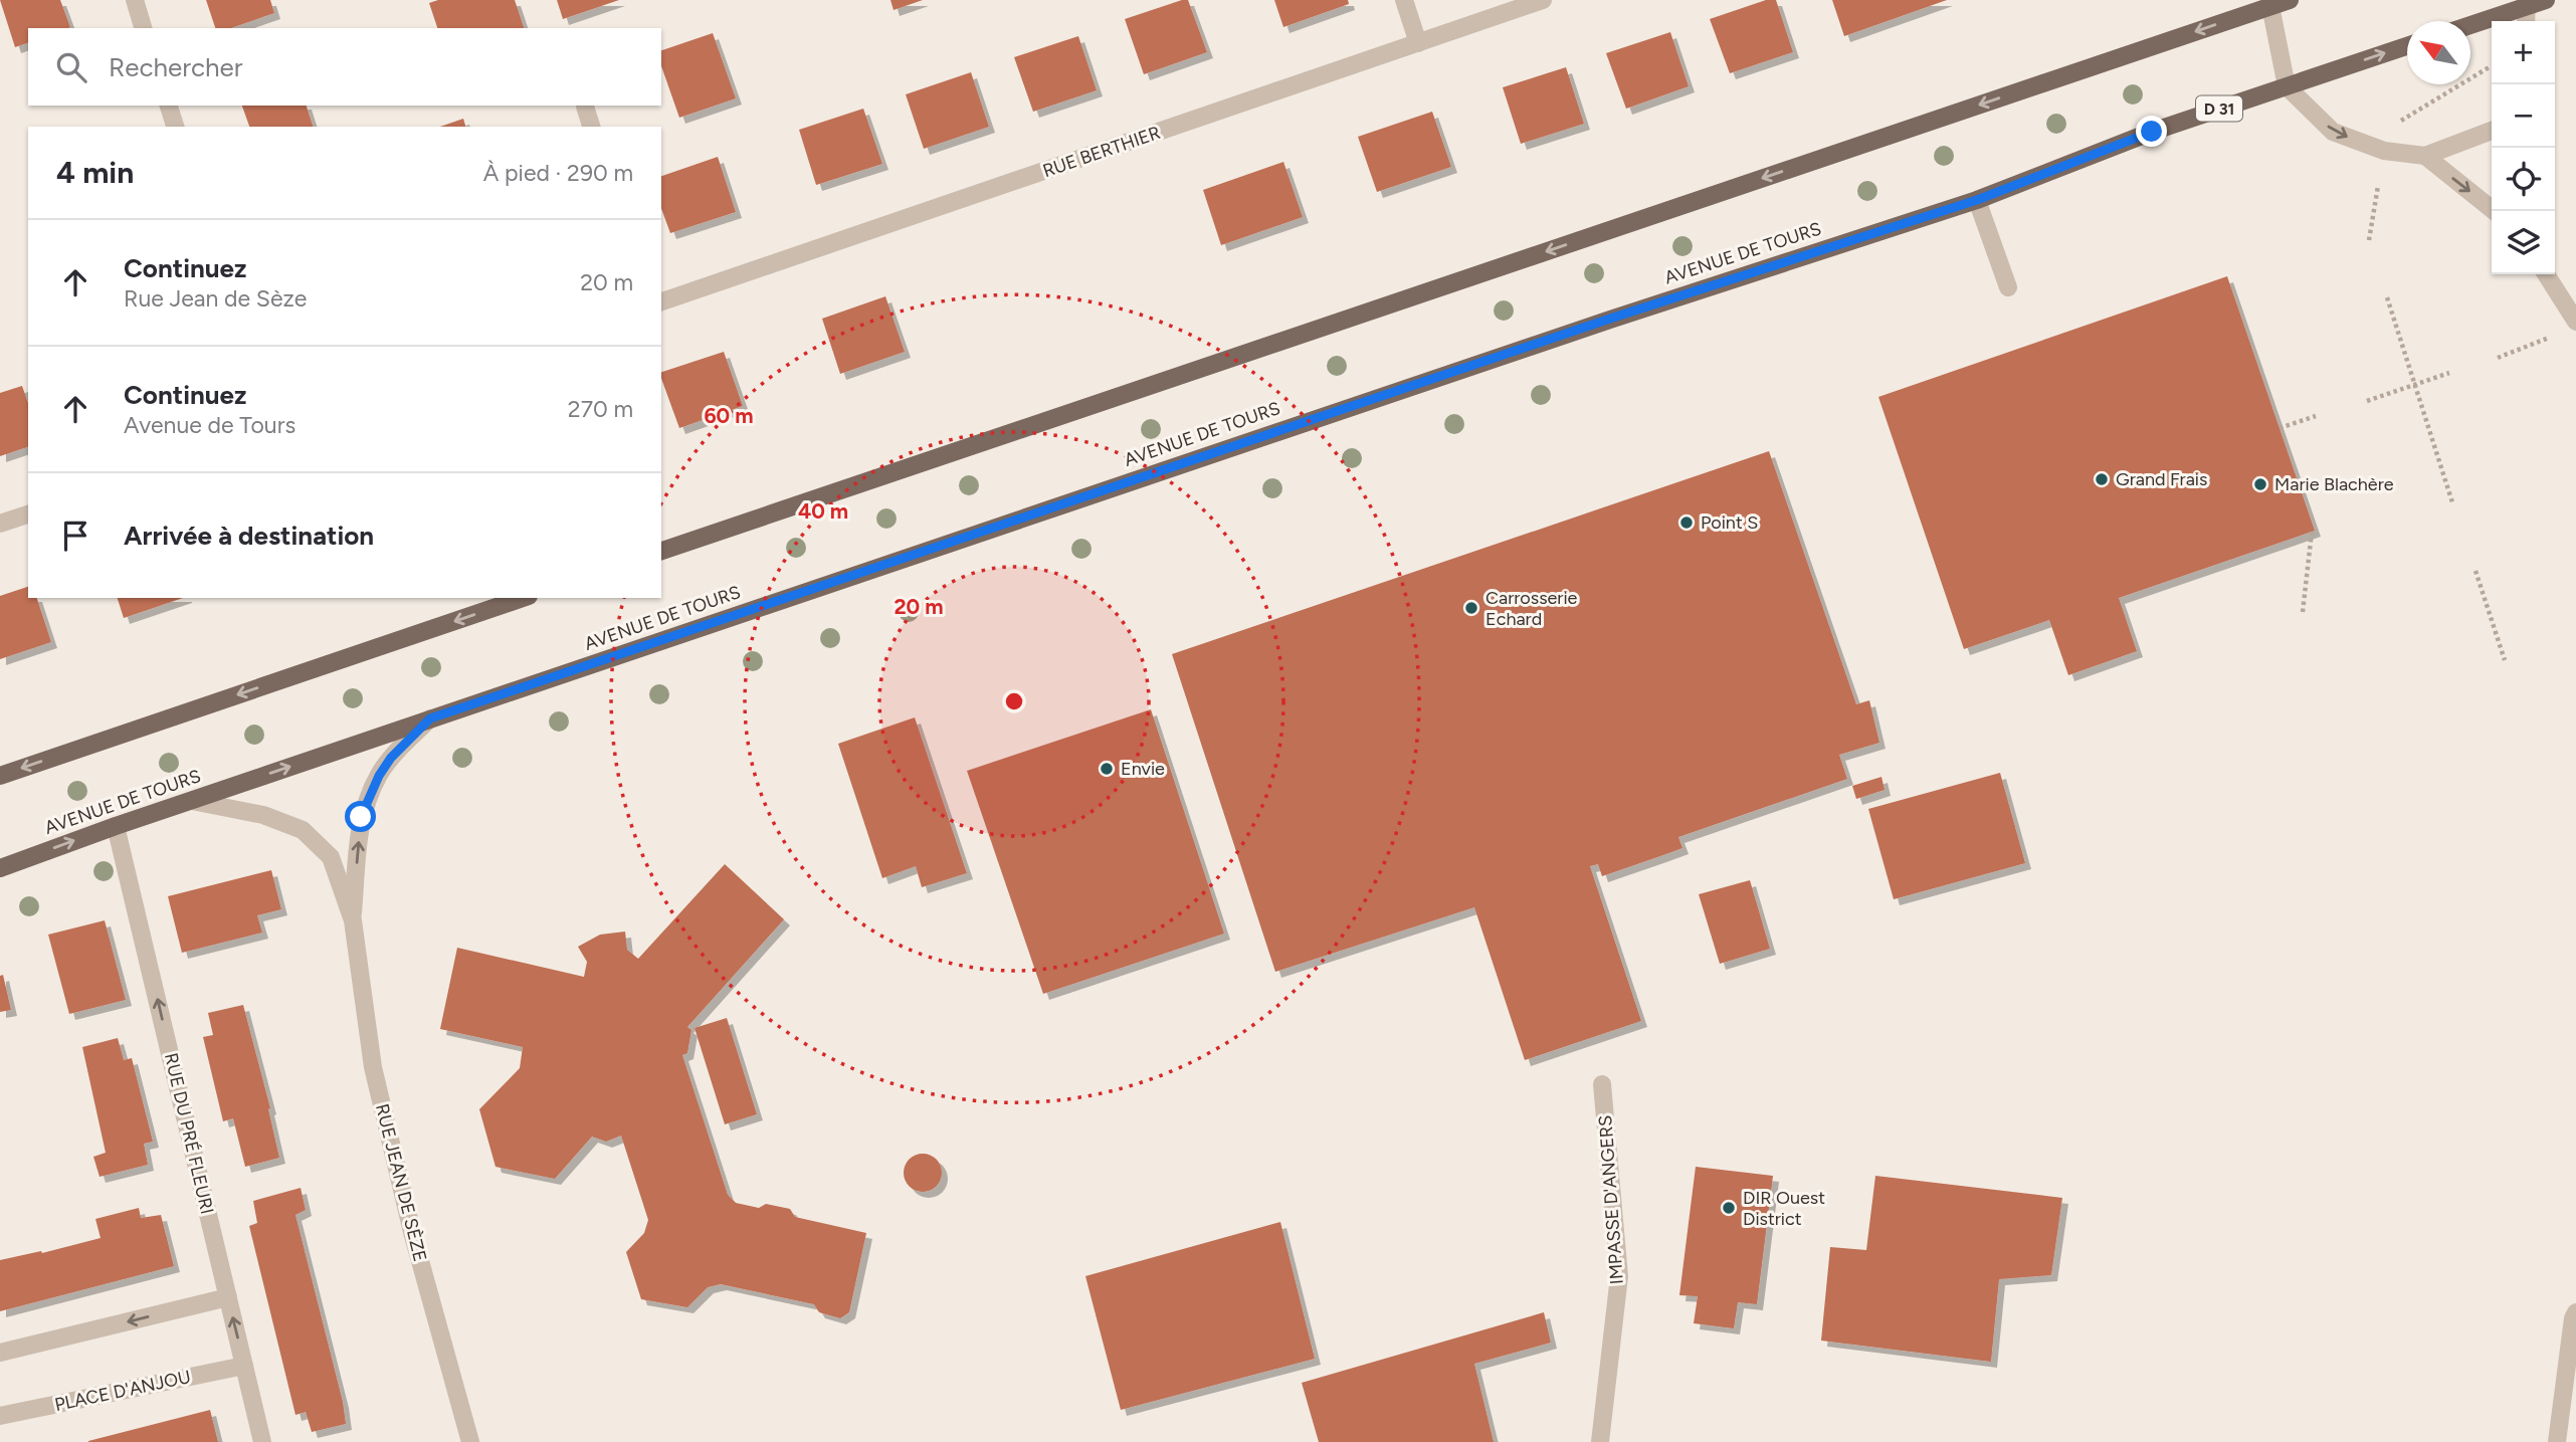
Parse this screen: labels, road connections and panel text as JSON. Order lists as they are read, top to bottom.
{
  "streets": {
    "main road": ["D 31", "AVENUE DE TOURS"],
    "street": [
      "RUE BERTHIER",
      "RUE DU PRÉ FLEURI",
      "RUE JEAN DE SÈZE",
      "IMPASSE D'ANGERS",
      "PLACE D'ANJOU"
    ]
  },
  "crossings": [
    ["AVENUE DE TOURS", "RUE DU PRÉ FLEURI"],
    ["AVENUE DE TOURS", "RUE JEAN DE SÈZE"],
    ["RUE DU PRÉ FLEURI", "PLACE D'ANJOU"]
  ],
  "one_way": ["RUE DU PRÉ FLEURI"],
  "places": [
    "Grand Frais",
    "Marie Blachère",
    "Point S",
    "Carrosserie Echard",
    "Envie",
    "DIR Ouest District"
  ],
  "north": "top left",
  "page": {
    "map_buttons": ["+", "−"],
    "search": "Rechercher",
    "heading": ["4 min", "À pied · 290 m"],
    "list": [
      ["Continuez", "Rue Jean de Sèze", "20 m"],
      ["Continuez", "Avenue de Tours", "270 m"],
      "Arrivée à destination"
    ]
  },
  "rings": ["60 m", "40 m", "20 m"]
}
